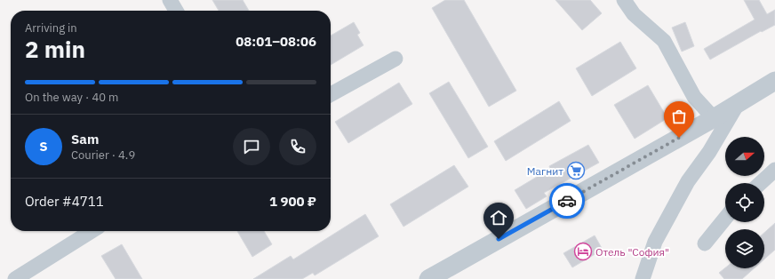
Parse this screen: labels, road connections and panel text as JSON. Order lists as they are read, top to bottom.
{
  "places": {
    "supermarket": ["Магнит"],
    "hotel": ["Отель \"София\""]
  },
  "north": "right",
  "page": {
    "heading": ["2 min", "Arriving in", "08:01–08:06"],
    "panel": [
      "Sam",
      "Courier · 4.9",
      "Order #4711",
      "1 900 ₽"
    ],
    "bar": "On the way · 40 m",
    "round": "S"
  }
}
